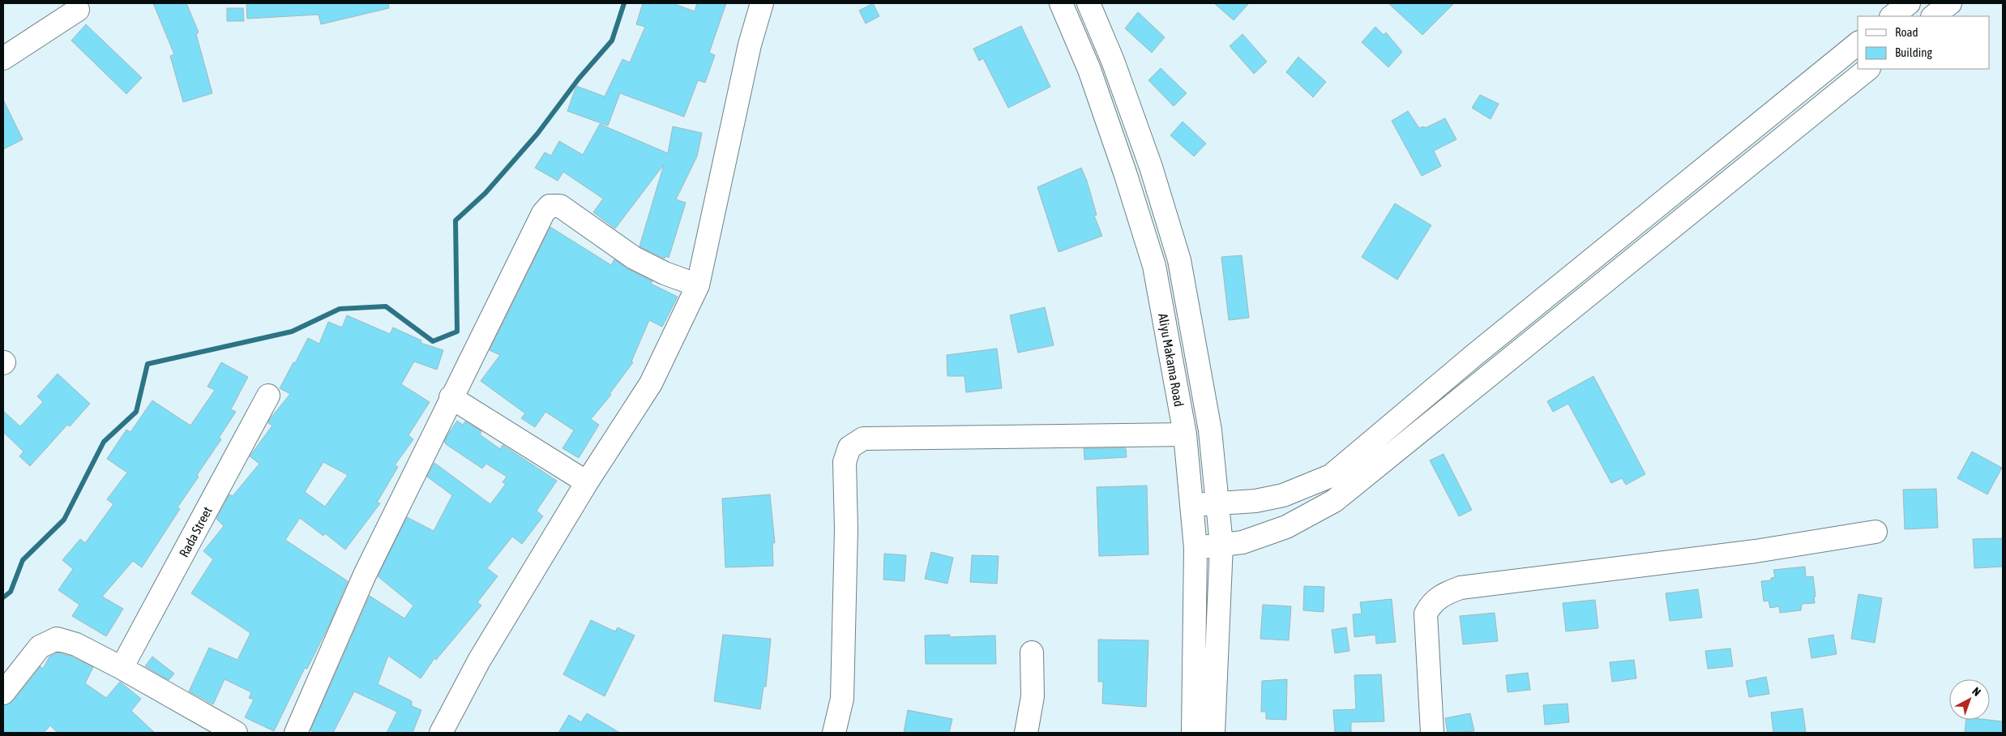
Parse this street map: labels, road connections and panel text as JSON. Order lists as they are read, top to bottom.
{
  "streets": {
    "street": ["Aliyu Makama Road", "Rada Street"]
  },
  "legend": ["Road", "Building"],
  "north": "top right"
}
